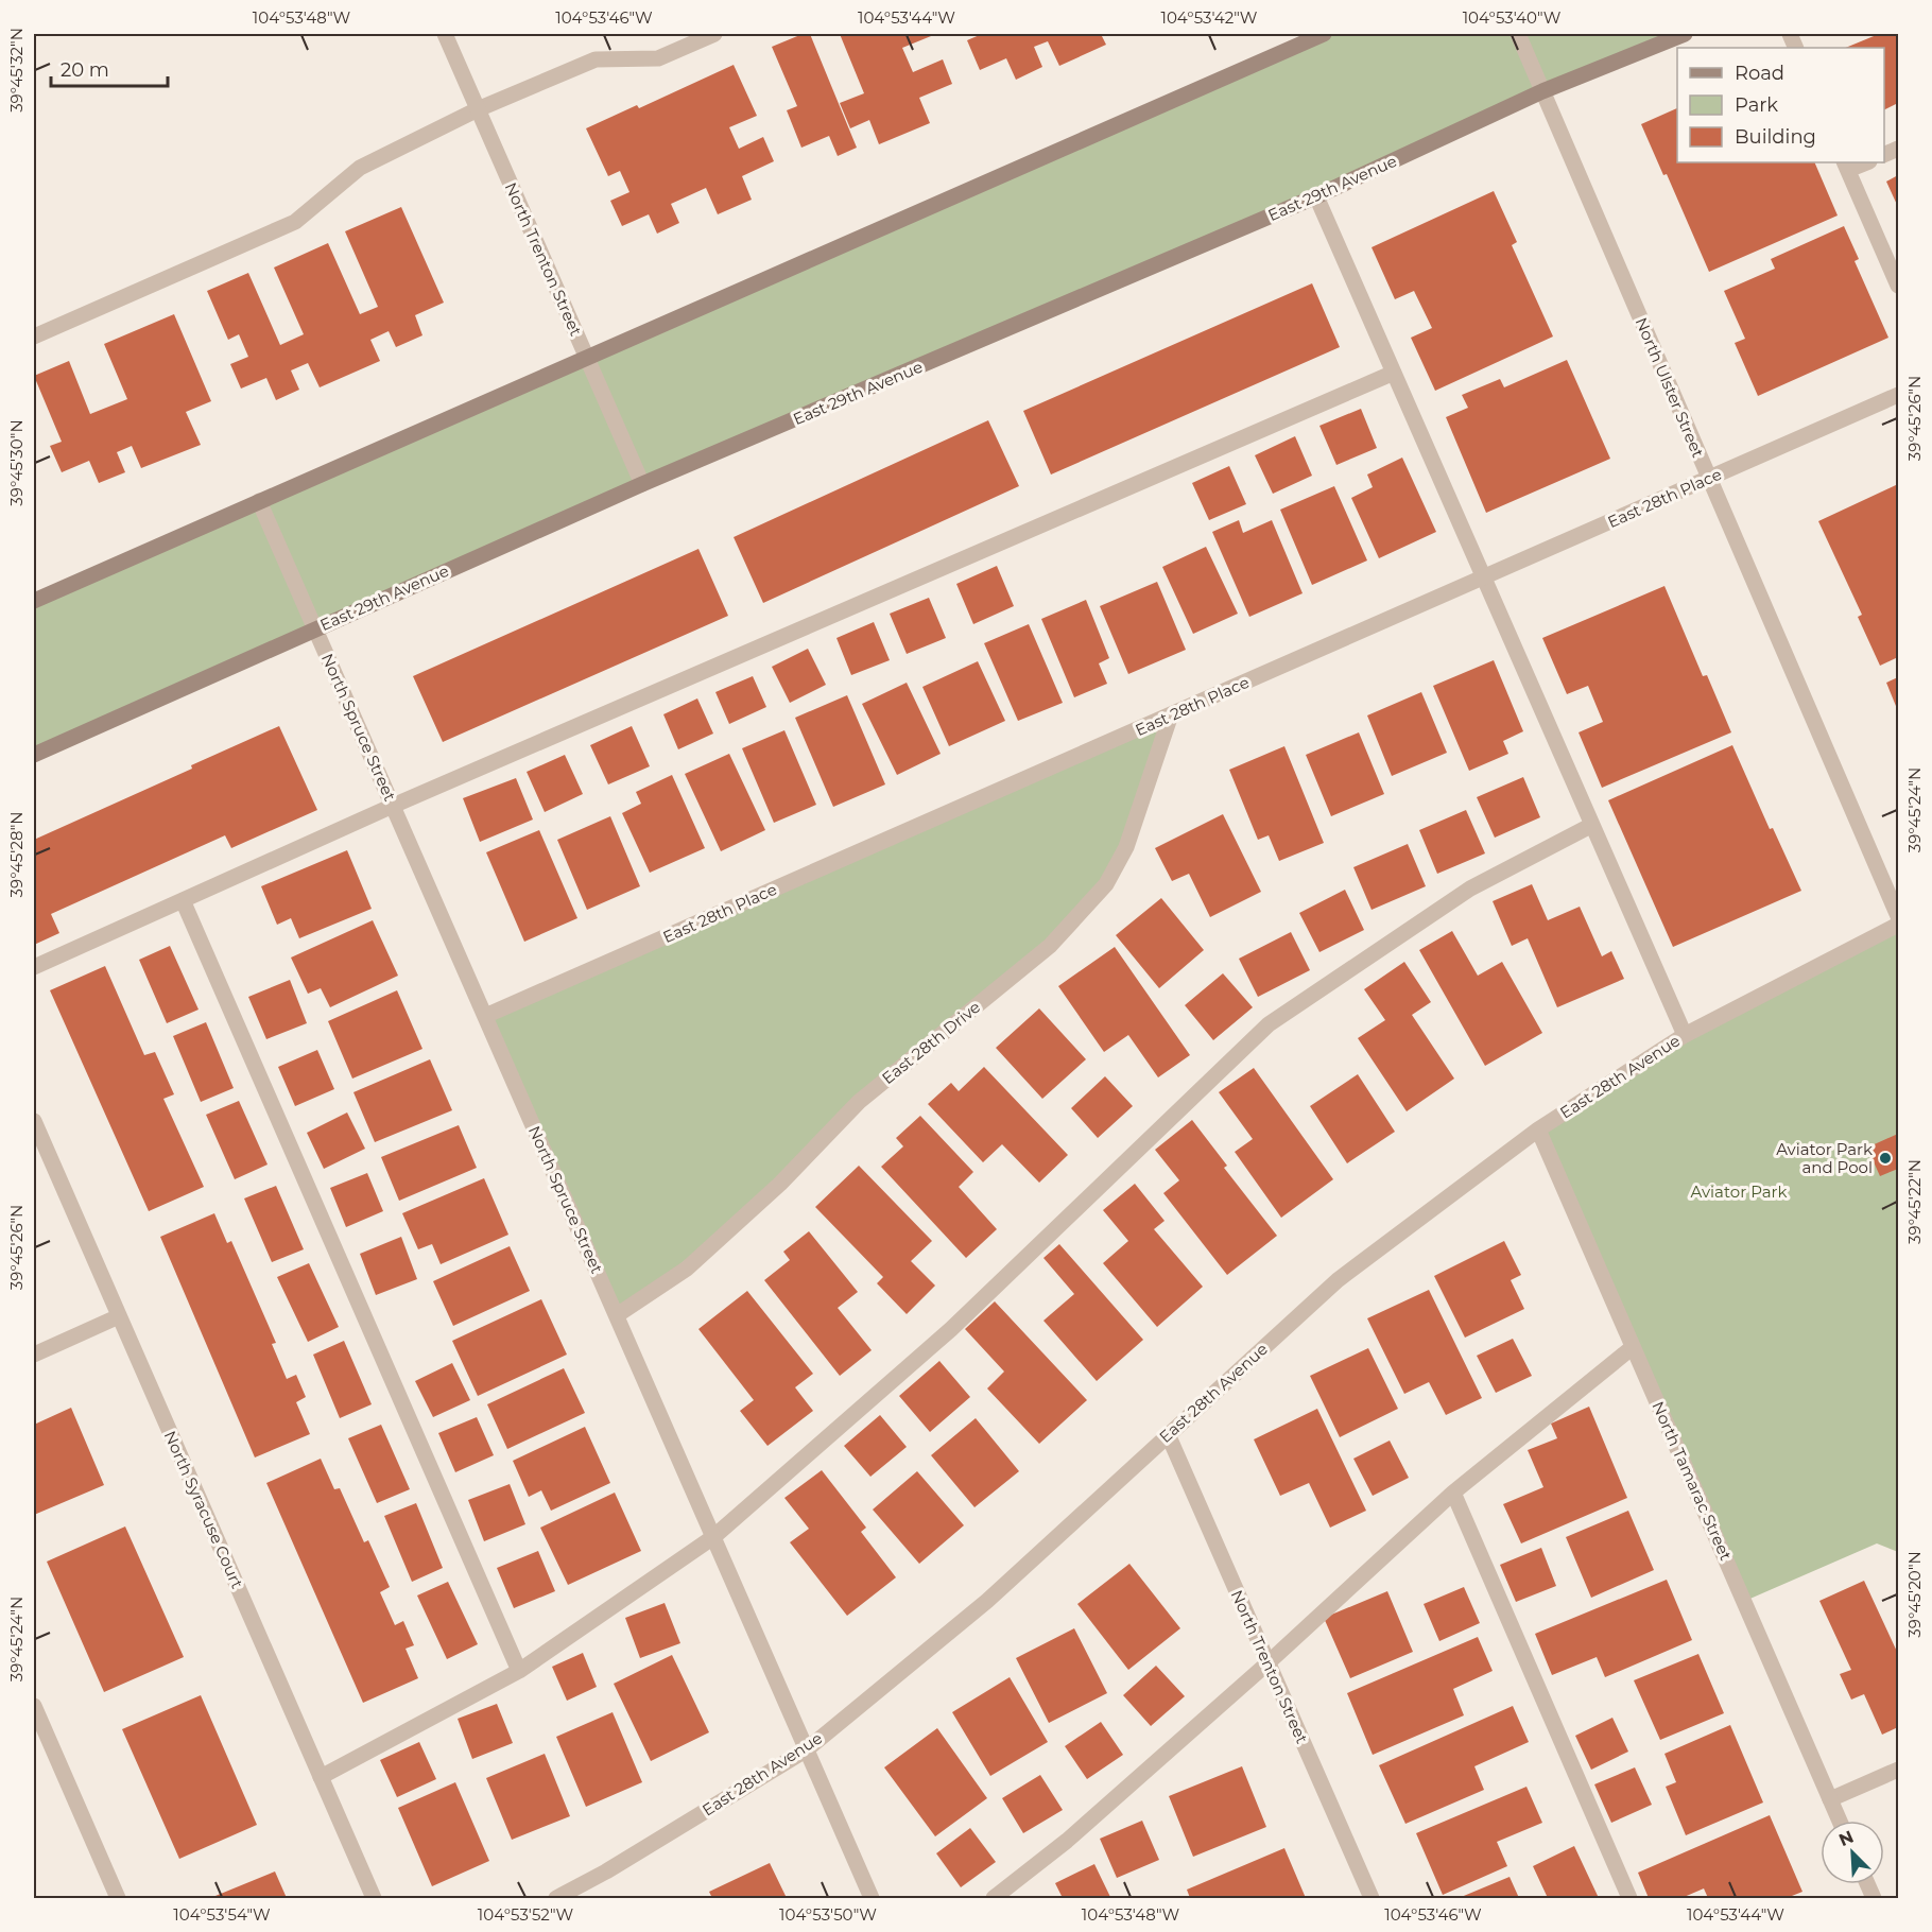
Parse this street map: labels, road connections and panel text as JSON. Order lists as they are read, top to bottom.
{
  "streets": {
    "street": [
      "East 29th Avenue",
      "North Trenton Street",
      "North Ulster Street",
      "East 28th Place",
      "North Spruce Street",
      "East 28th Drive",
      "East 28th Avenue",
      "North Tamarac Street",
      "North Syracuse Court"
    ]
  },
  "crossings": [
    ["East 29th Avenue", "North Trenton Street"],
    ["East 29th Avenue", "North Ulster Street"],
    ["East 29th Avenue", "North Spruce Street"],
    ["North Trenton Street", "East 28th Avenue"],
    ["North Ulster Street", "East 28th Place"],
    ["East 28th Place", "North Spruce Street"],
    ["East 28th Place", "East 28th Drive"],
    ["North Spruce Street", "East 28th Drive"],
    ["North Spruce Street", "East 28th Avenue"],
    ["East 28th Avenue", "North Tamarac Street"]
  ],
  "parks": ["Aviator Park"],
  "places": ["Aviator Park and Pool"],
  "legend": ["Road", "Park", "Building"],
  "scale_bar": "20 m",
  "north": "top left",
  "coordinates": [
    "104°53'48\"W",
    "104°53'46\"W",
    "104°53'44\"W",
    "104°53'42\"W",
    "104°53'40\"W",
    "39°45'32\"N",
    "39°45'26\"N",
    "39°45'30\"N",
    "39°45'24\"N",
    "39°45'28\"N",
    "39°45'22\"N",
    "39°45'20\"N",
    "104°53'54\"W",
    "104°53'52\"W",
    "104°53'50\"W"
  ]
}
